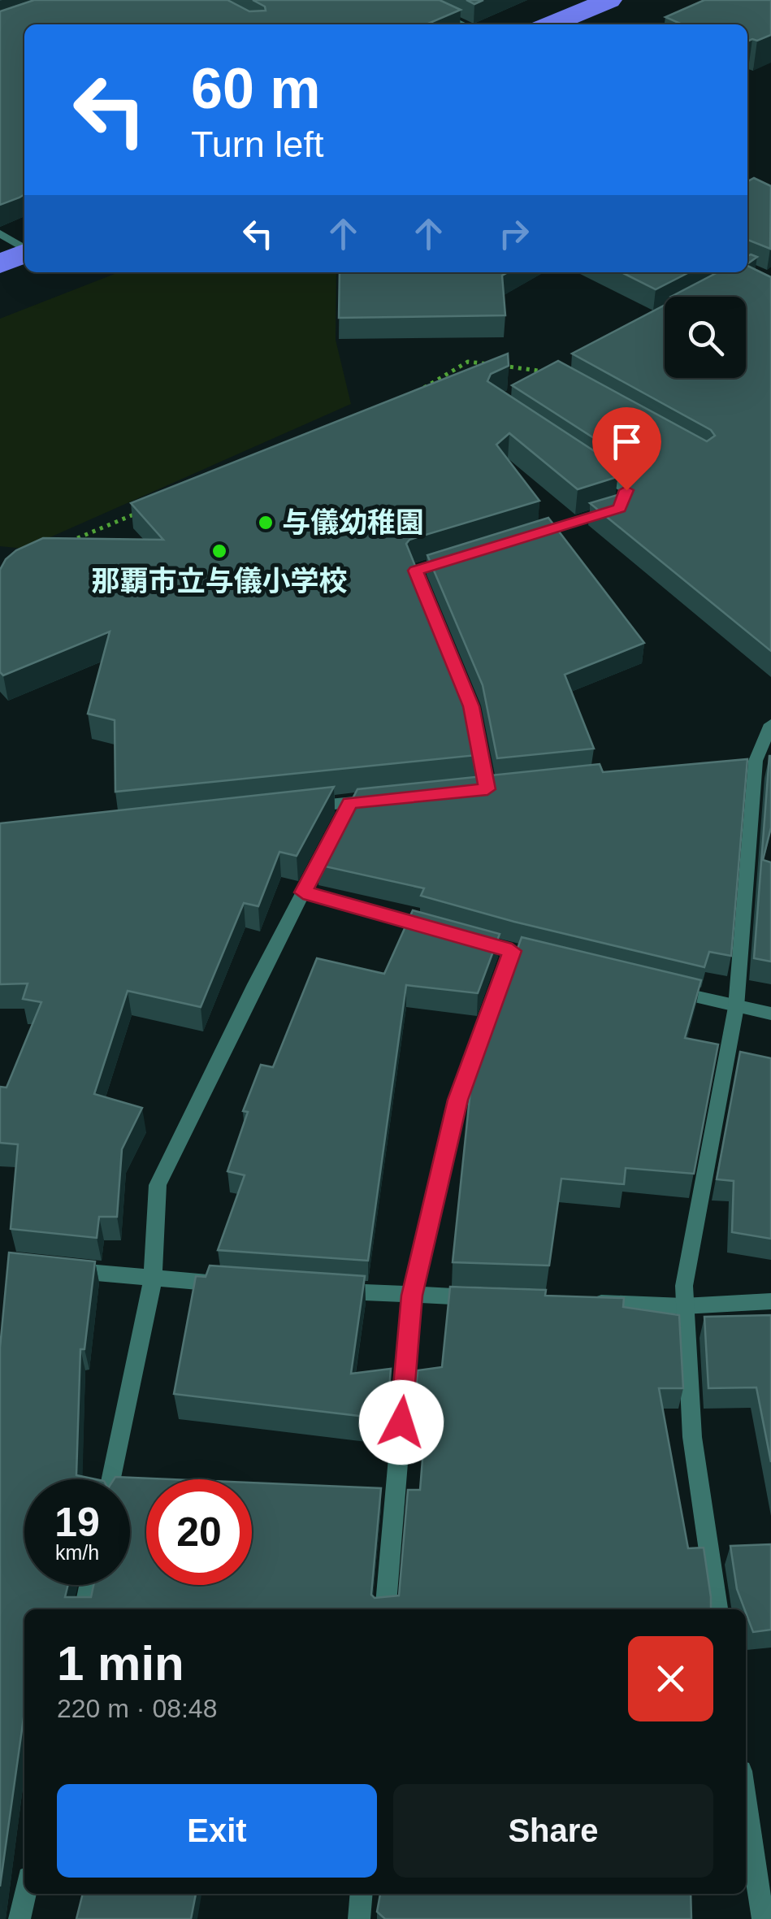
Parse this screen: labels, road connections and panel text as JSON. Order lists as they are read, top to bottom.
{
  "places": ["与儀幼稚園", "那覇市立与儀小学校"],
  "page": {
    "turn": ["60 m", "Turn left"],
    "speed": "19 km/h",
    "limit": "20",
    "heading": ["1 min", "220 m · 08:48"],
    "buttons": ["Exit", "Share"]
  }
}
